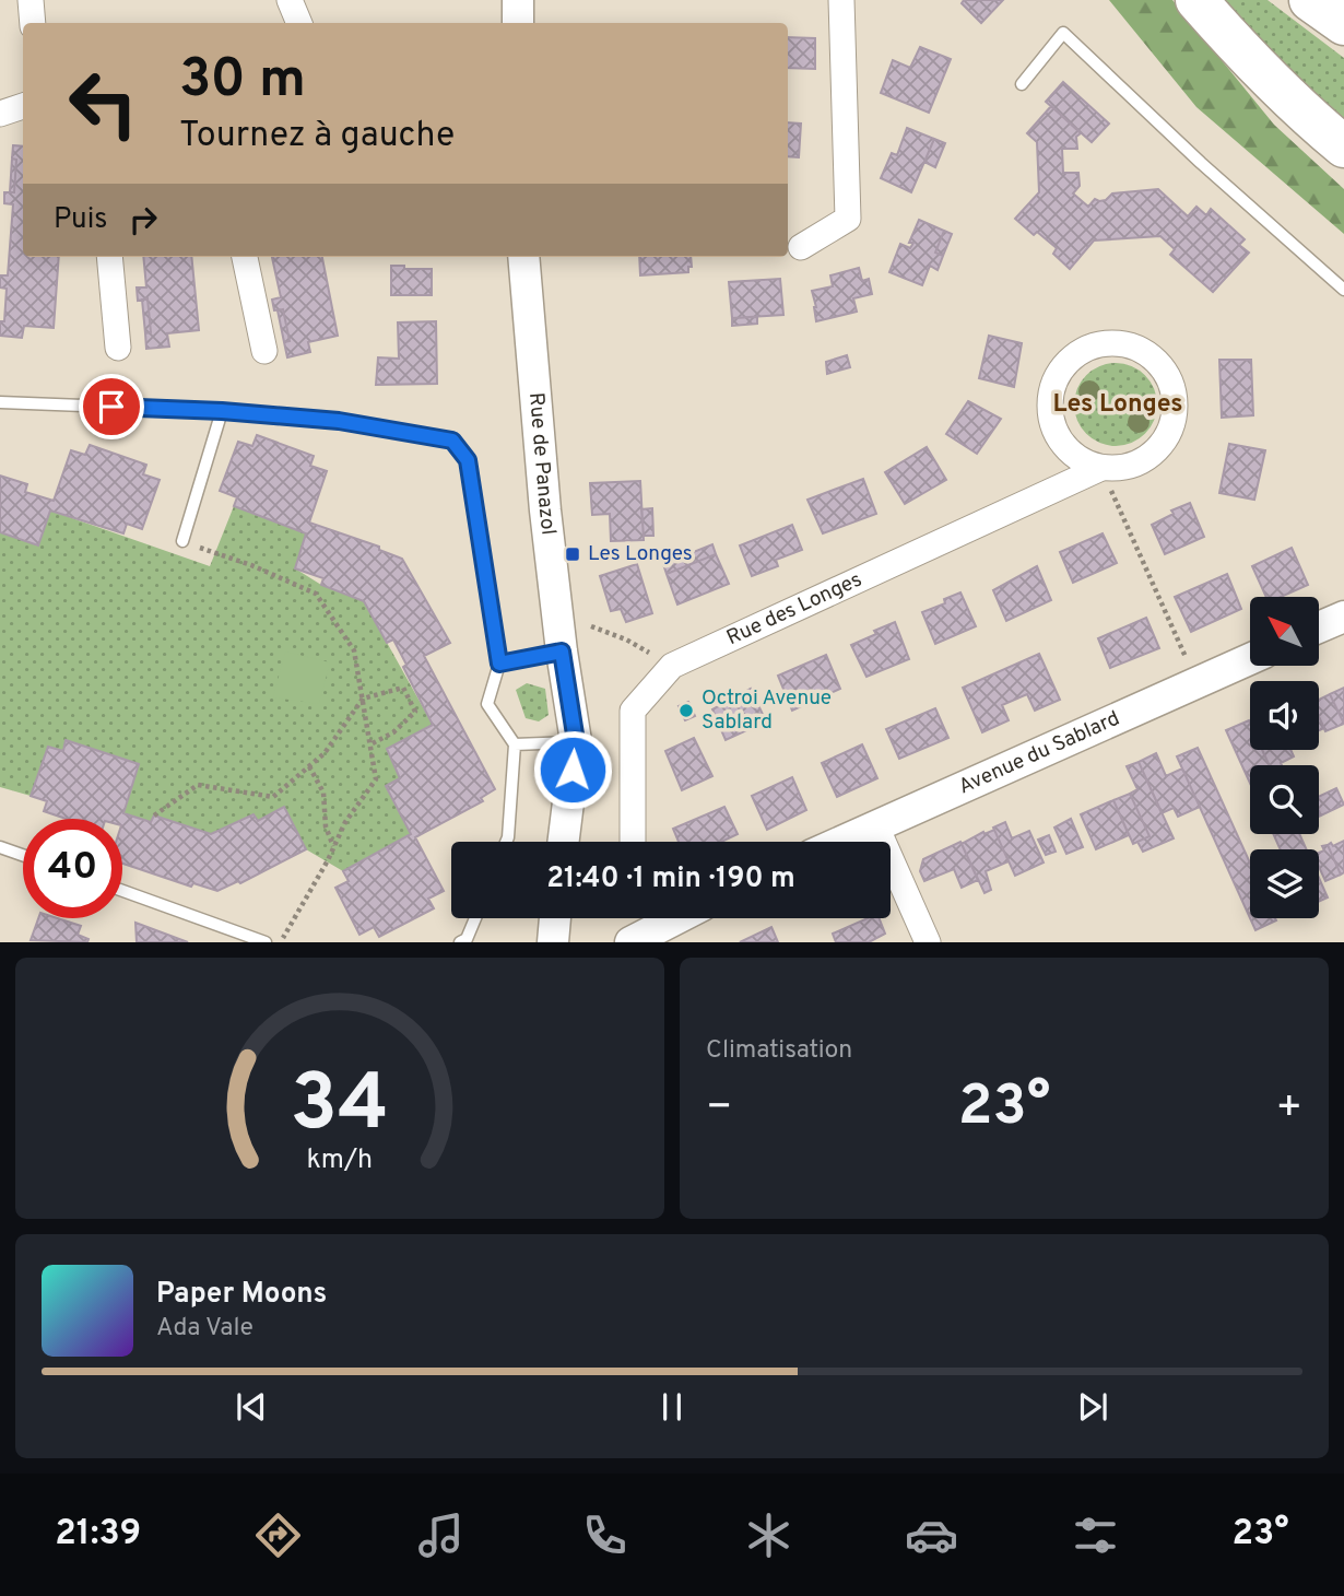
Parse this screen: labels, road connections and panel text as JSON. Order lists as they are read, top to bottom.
{
  "streets": {
    "street": ["Rue de Panazol", "Rue des Longes", "Avenue du Sablard"]
  },
  "districts": ["Les Longes"],
  "places": {
    "transit": ["Les Longes"],
    "other": ["Octroi Avenue Sablard"]
  },
  "north": "top left",
  "page": {
    "turn": ["30 m", "Tournez à gauche"],
    "then": "Puis",
    "limit": "40",
    "trip": "21:40 · 1 min · 190 m",
    "tile": "Climatisation",
    "heat": ["−", "23°", "+"],
    "song": ["Paper Moons", "Ada Vale"],
    "tabs": ["21:39", "23°"],
    "gauge": ["34", "km/h"]
  }
}
